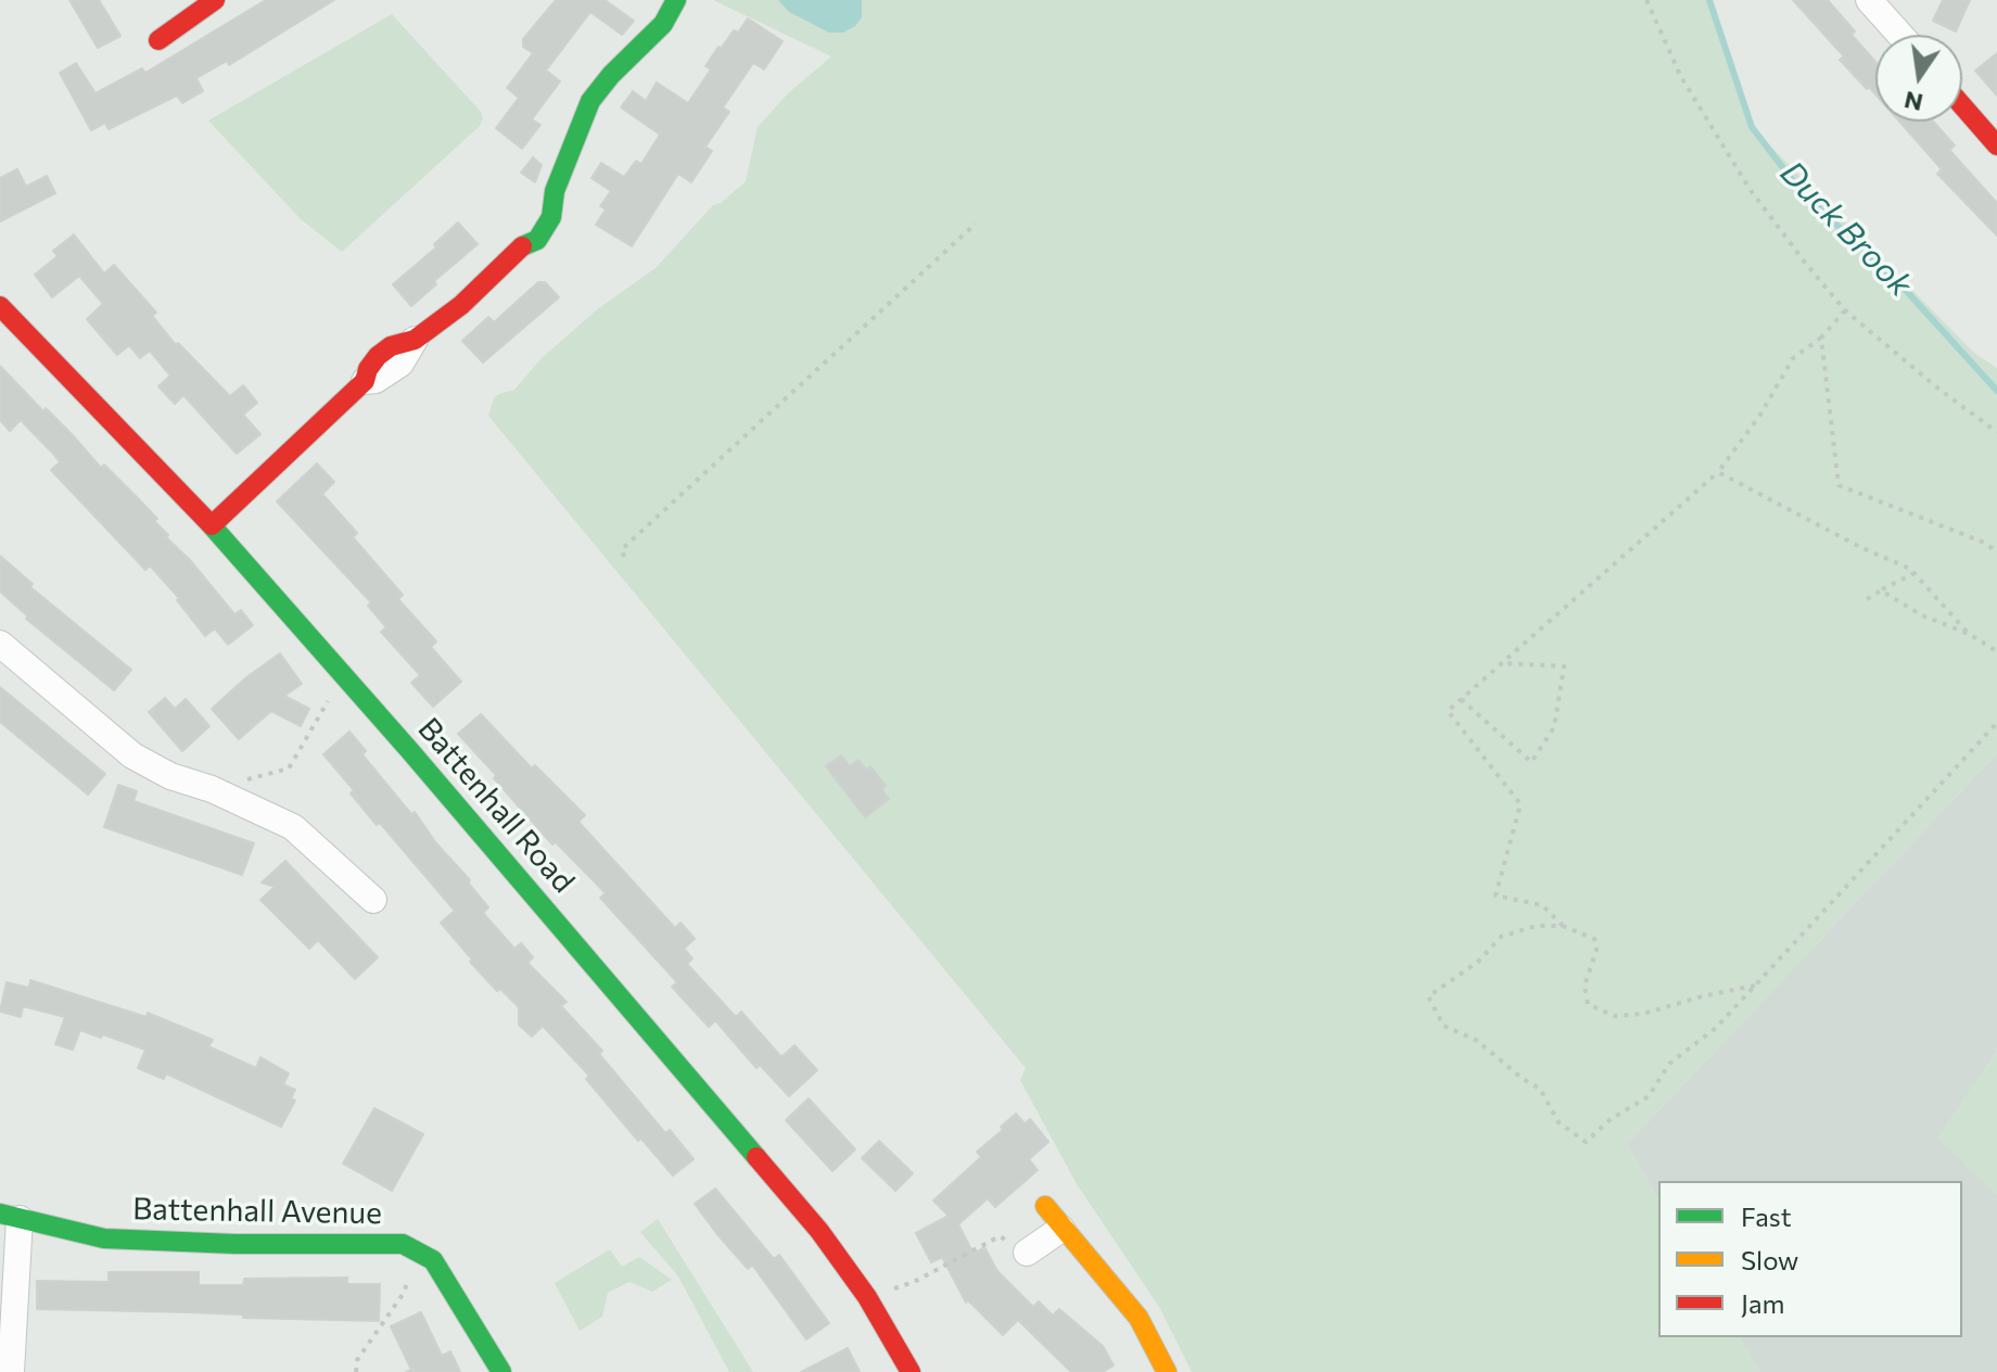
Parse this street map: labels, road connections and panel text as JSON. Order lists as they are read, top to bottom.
{
  "streets": {
    "street": ["Battenhall Road", "Battenhall Avenue"]
  },
  "water": ["Duck Brook"],
  "legend": ["Fast", "Slow", "Jam"],
  "north": "bottom"
}
